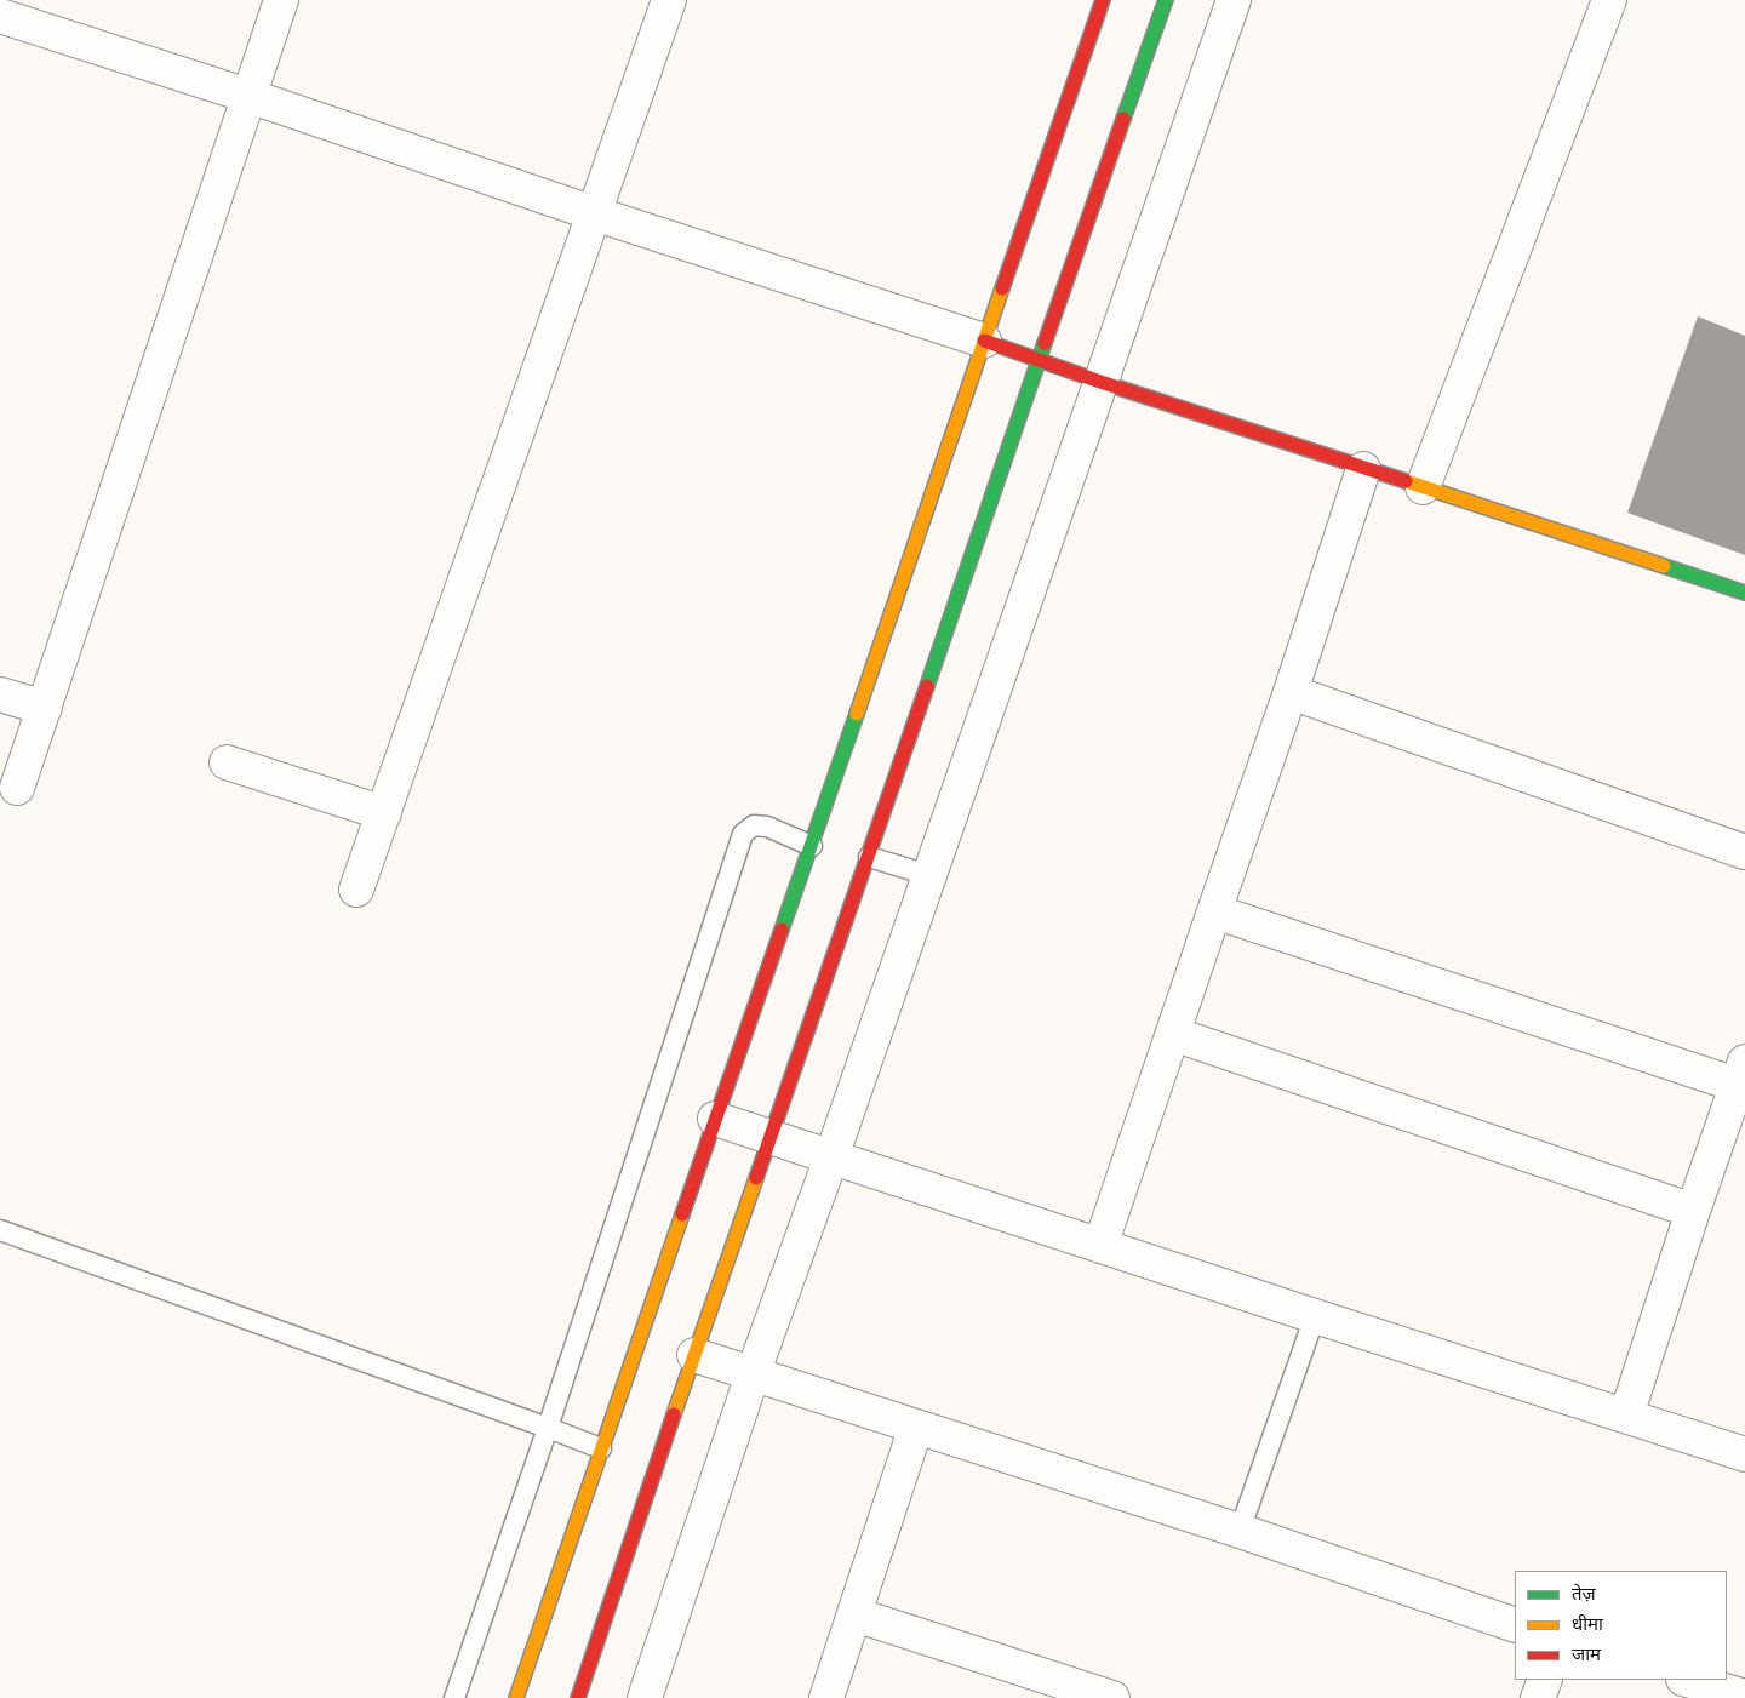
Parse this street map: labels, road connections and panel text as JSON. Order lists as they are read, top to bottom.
{
  "legend": ["तेज़", "धीमा", "जाम"]
}
